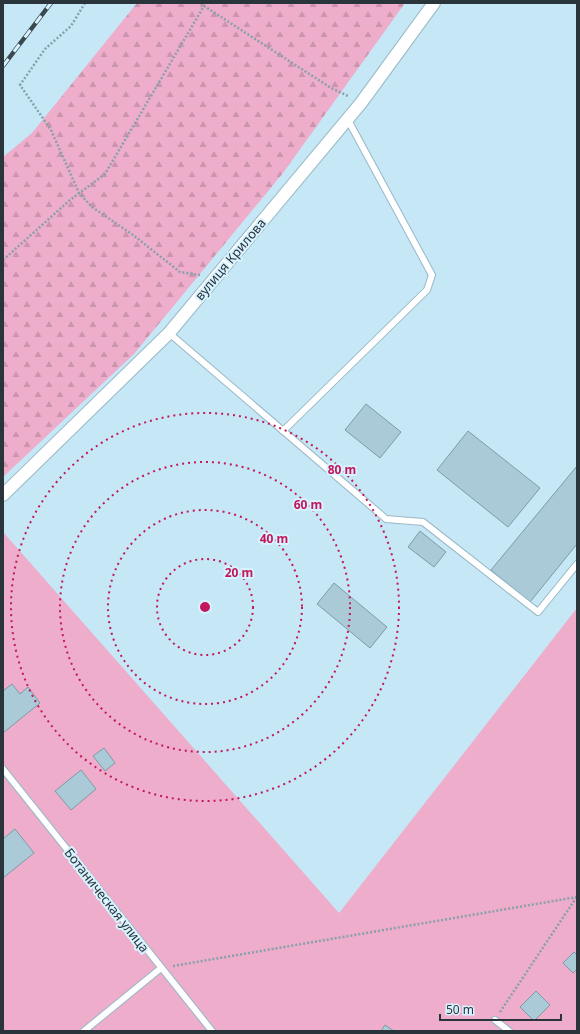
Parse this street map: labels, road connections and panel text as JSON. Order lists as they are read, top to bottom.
{
  "streets": {
    "street": ["вулиця Крилова"],
    "lane": ["Ботаническая улица"]
  },
  "scale_bar": "50 m",
  "rings": [
    "80 m",
    "60 m",
    "40 m",
    "20 m"
  ]
}
